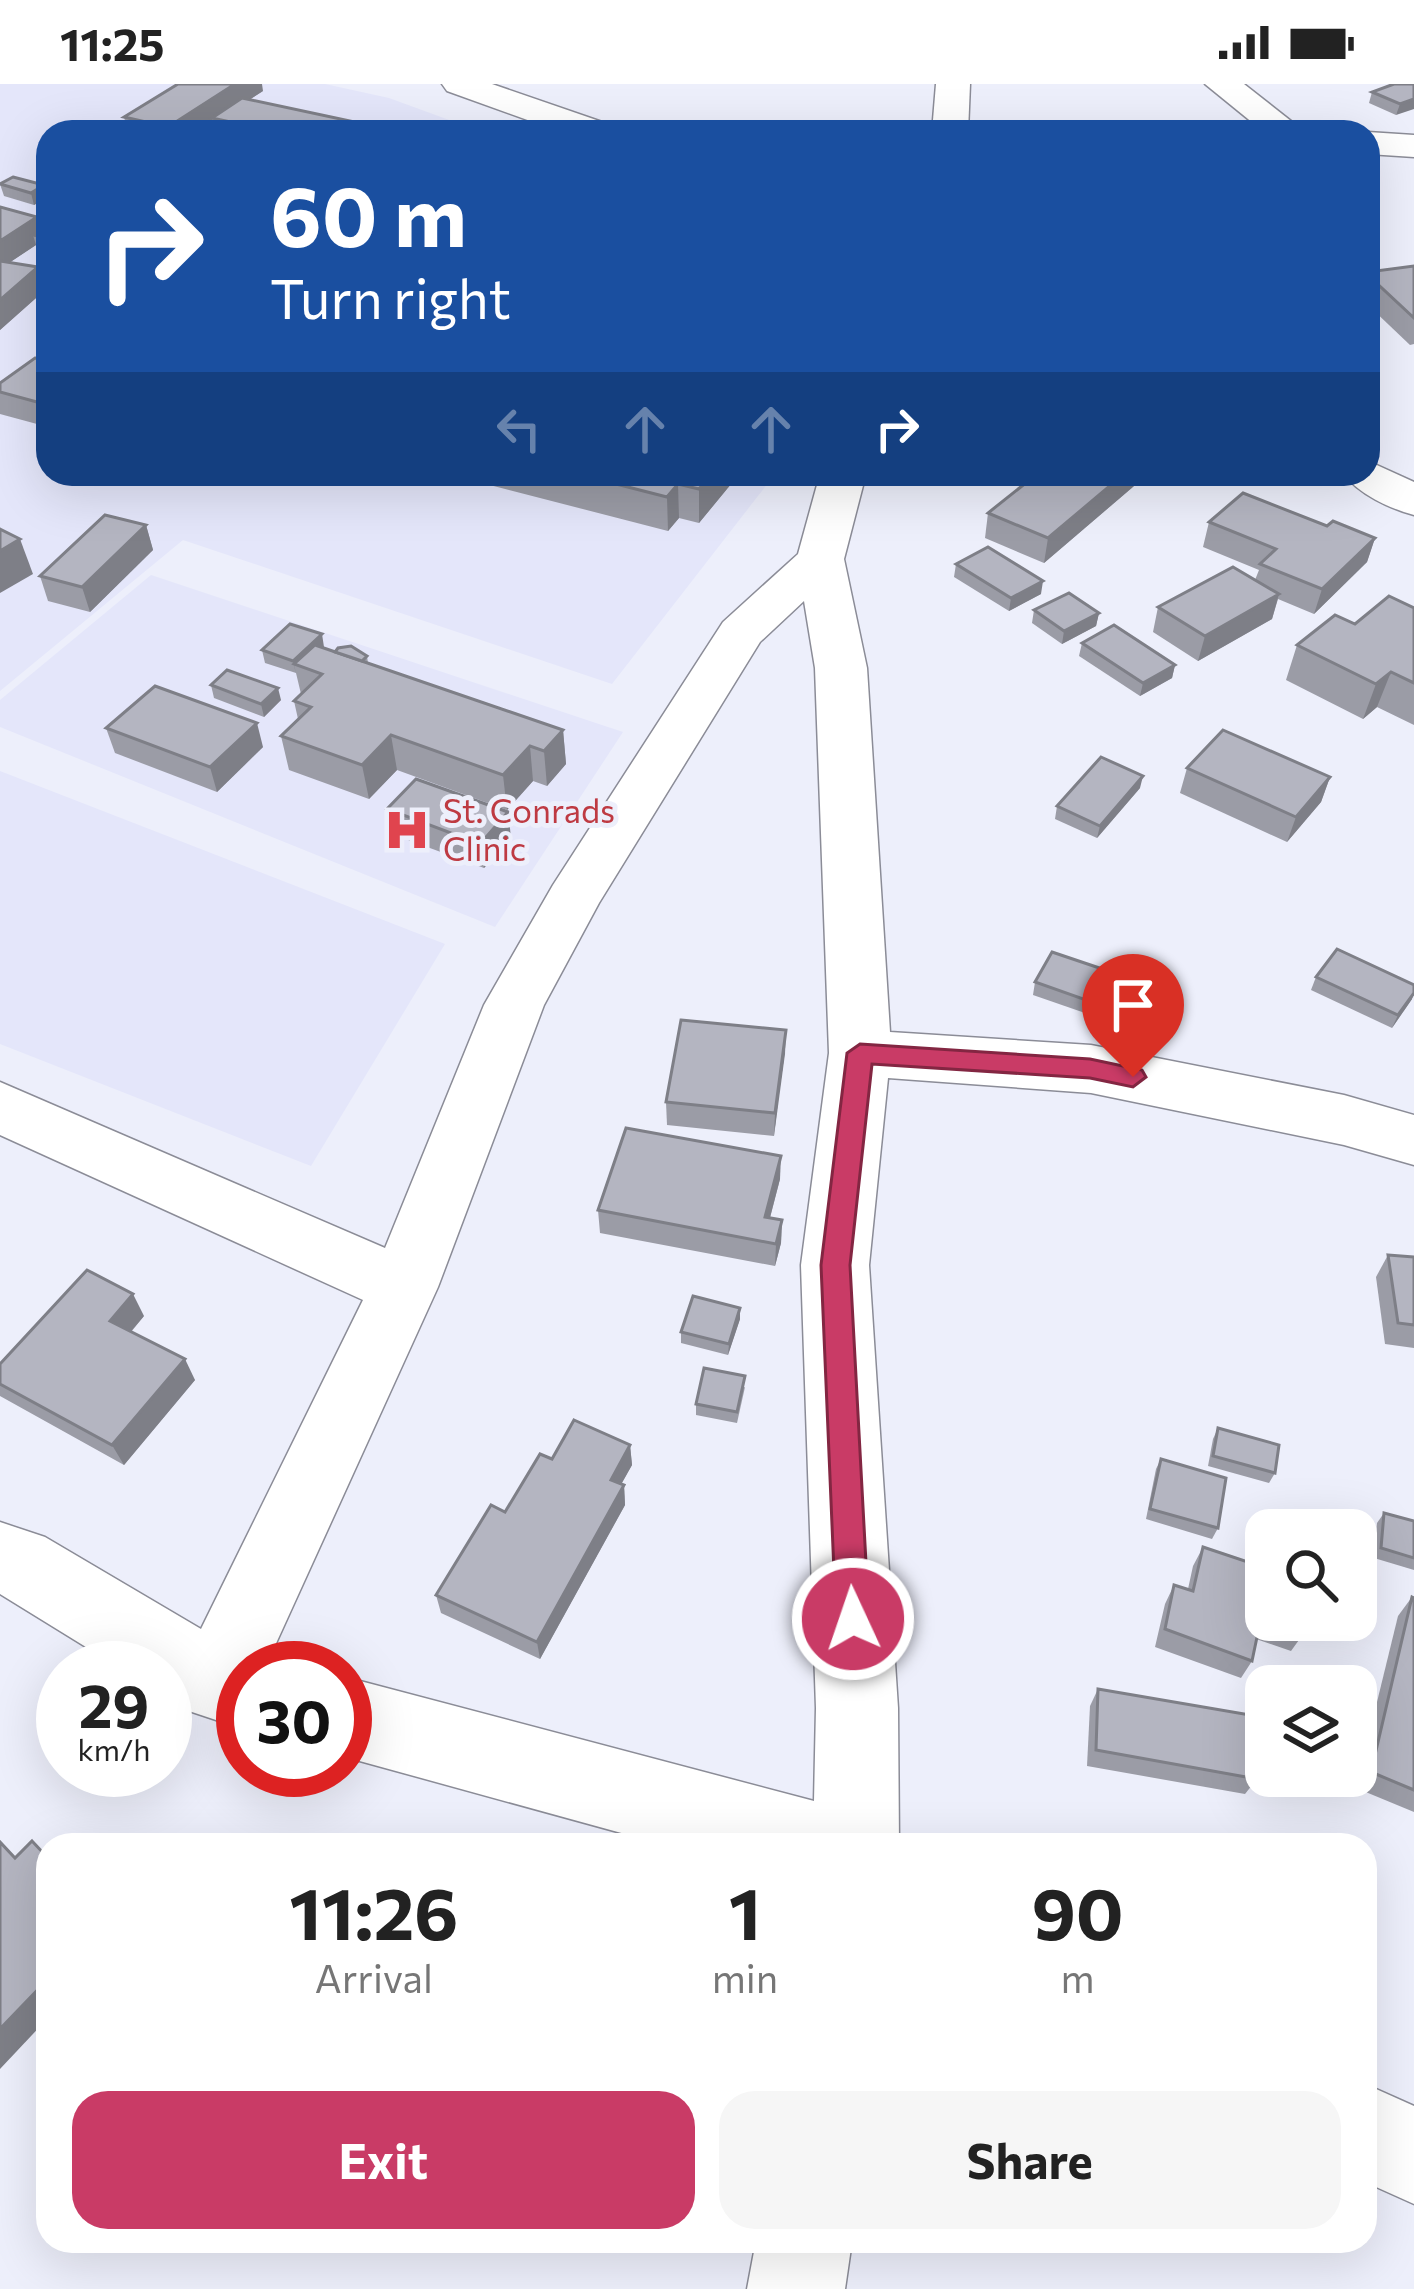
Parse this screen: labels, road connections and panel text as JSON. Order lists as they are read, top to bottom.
{
  "places": {
    "hospital": ["St. Conrads Clinic"]
  },
  "page": {
    "status": "11:25",
    "turn": ["60 m", "Turn right"],
    "speed": "29 km/h",
    "limit": "30",
    "eta": [
      "11:26",
      "Arrival",
      "1",
      "min",
      "90",
      "m"
    ],
    "buttons": ["Exit", "Share"]
  }
}
